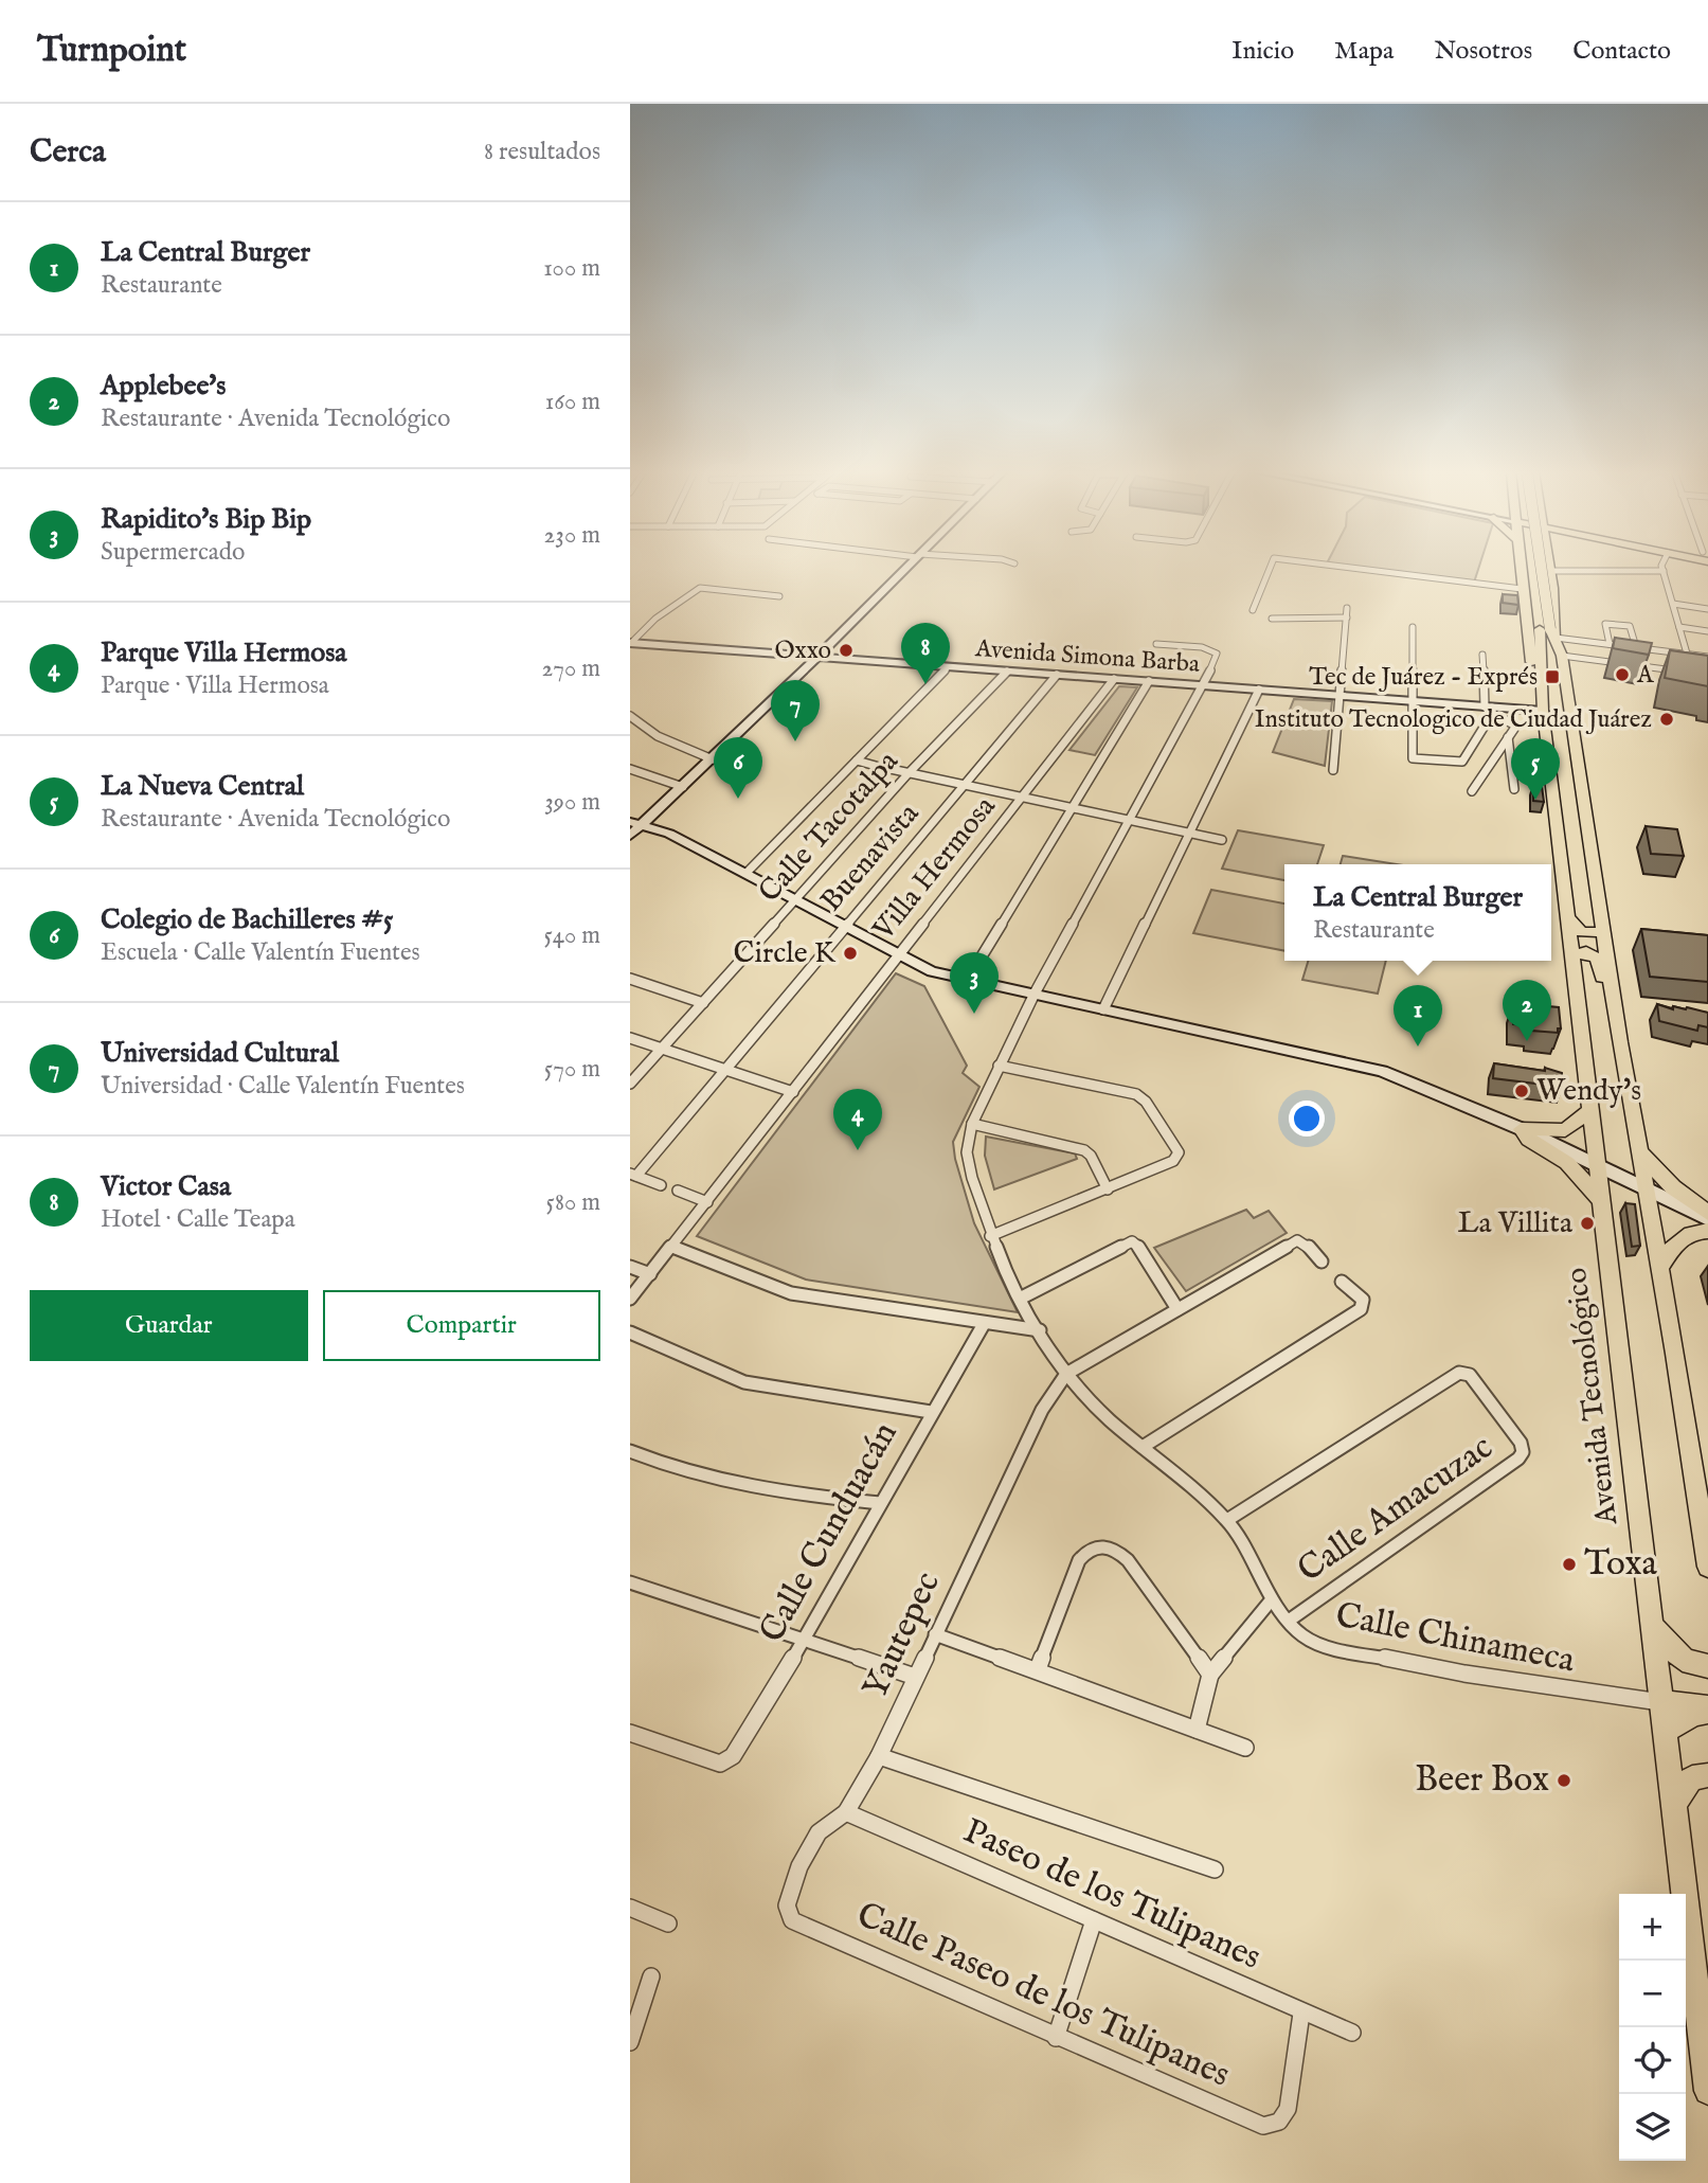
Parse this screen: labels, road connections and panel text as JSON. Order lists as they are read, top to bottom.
{
  "streets": {
    "main road": ["Avenida Simona Barba", "Avenida Tecnológico"],
    "street": [
      "Calle Tacotalpa",
      "Buenavista",
      "Villa Hermosa",
      "Calle Amacuzac",
      "Calle Cunduacán",
      "Yautepec",
      "Calle Chinameca",
      "Paseo de los Tulipanes",
      "Calle Paseo de los Tulipanes"
    ]
  },
  "crossings": [
    ["Avenida Simona Barba", "Calle Tacotalpa"],
    ["Avenida Simona Barba", "Buenavista"],
    ["Avenida Simona Barba", "Villa Hermosa"],
    ["Avenida Simona Barba", "Avenida Tecnológico"],
    ["Avenida Simona Barba", "Calle Chinameca"],
    ["Avenida Tecnológico", "Calle Chinameca"],
    ["Calle Amacuzac", "Calle Chinameca"],
    ["Yautepec", "Calle Chinameca"],
    ["Yautepec", "Paseo de los Tulipanes"],
    ["Yautepec", "Calle Paseo de los Tulipanes"],
    ["Paseo de los Tulipanes", "Calle Paseo de los Tulipanes"]
  ],
  "places": {
    "other": [
      "Oxxo",
      "A",
      "Instituto Tecnologico de Ciudad Juárez",
      "Circle K",
      "Wendy's",
      "La Villita",
      "Toxa",
      "Beer Box"
    ],
    "transit": ["Tec de Juárez - Exprés"]
  },
  "page": {
    "header": "Turnpoint",
    "nav": [
      "Inicio",
      "Mapa",
      "Nosotros",
      "Contacto"
    ],
    "heading": ["Cerca", "8 resultados"],
    "list": [
      {
        "mark": "1",
        "name": "La Central Burger",
        "note": "Restaurante",
        "value": "100 m"
      },
      {
        "mark": "2",
        "name": "Applebee's",
        "note": "Restaurante · Avenida Tecnológico",
        "value": "160 m"
      },
      {
        "mark": "3",
        "name": "Rapidito's Bip Bip",
        "note": "Supermercado",
        "value": "230 m"
      },
      {
        "mark": "4",
        "name": "Parque Villa Hermosa",
        "note": "Parque · Villa Hermosa",
        "value": "270 m"
      },
      {
        "mark": "5",
        "name": "La Nueva Central",
        "note": "Restaurante · Avenida Tecnológico",
        "value": "390 m"
      },
      {
        "mark": "6",
        "name": "Colegio de Bachilleres #5",
        "note": "Escuela · Calle Valentín Fuentes",
        "value": "540 m"
      },
      {
        "mark": "7",
        "name": "Universidad Cultural",
        "note": "Universidad · Calle Valentín Fuentes",
        "value": "570 m"
      },
      {
        "mark": "8",
        "name": "Victor Casa",
        "note": "Hotel · Calle Teapa",
        "value": "580 m"
      }
    ],
    "pins": [
      "8",
      "7",
      "6",
      "5",
      "3",
      "2",
      "1",
      "4"
    ],
    "popup": ["La Central Burger", "Restaurante"],
    "buttons": ["Guardar", "Compartir"],
    "map_buttons": ["+", "−"]
  }
}
